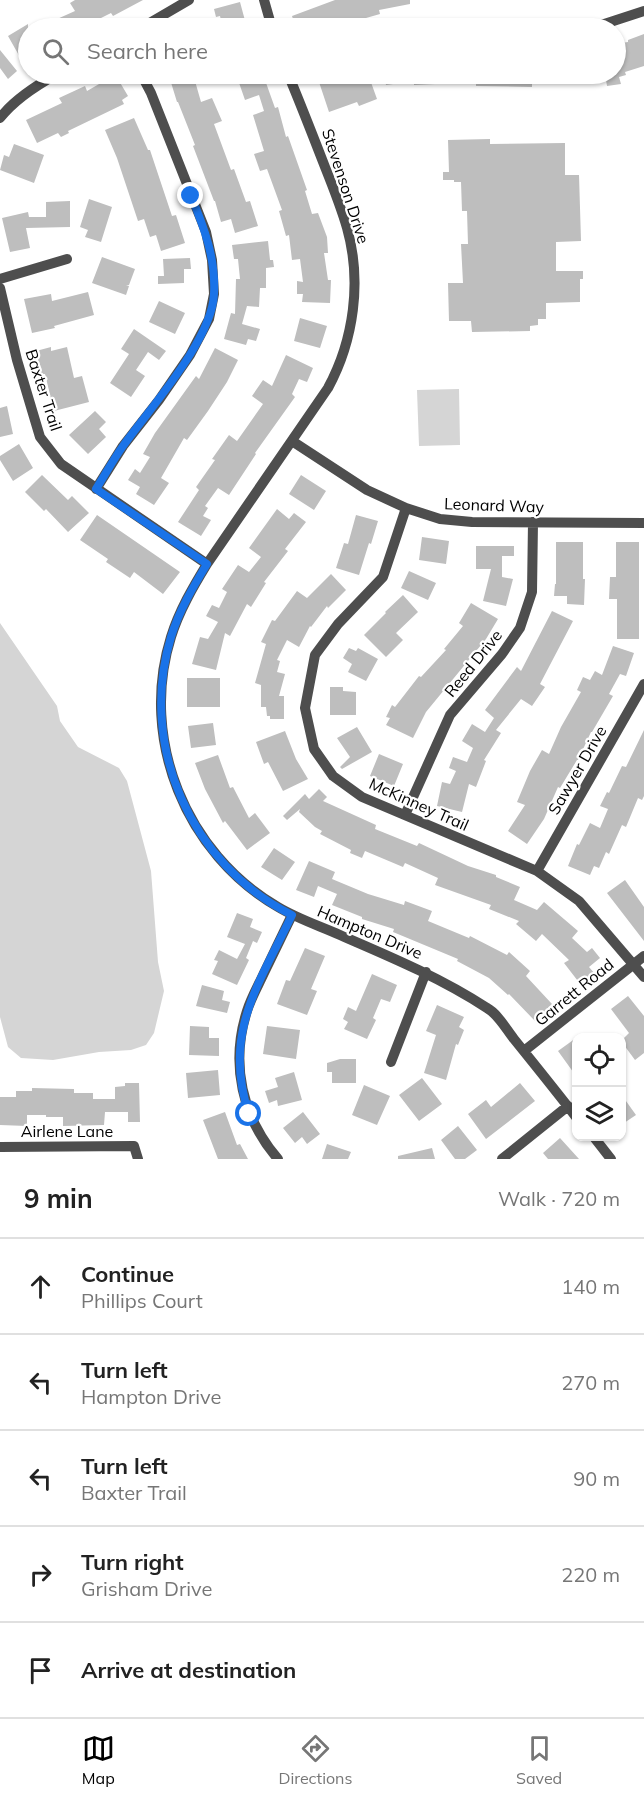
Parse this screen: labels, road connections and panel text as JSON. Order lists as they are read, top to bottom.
{
  "streets": {
    "street": [
      "Stevenson Drive",
      "Baxter Trail",
      "Leonard Way",
      "Reed Drive",
      "Sawyer Drive",
      "McKinney Trail",
      "Hampton Drive",
      "Garrett Road",
      "Airlene Lane"
    ]
  },
  "crossings": [
    ["Stevenson Drive", "Leonard Way"],
    ["Stevenson Drive", "Hampton Drive"],
    ["Baxter Trail", "Hampton Drive"],
    ["Leonard Way", "Reed Drive"],
    ["Leonard Way", "McKinney Trail"],
    ["Leonard Way", "Hampton Drive"],
    ["Reed Drive", "McKinney Trail"],
    ["Sawyer Drive", "McKinney Trail"],
    ["McKinney Trail", "Garrett Road"],
    ["Hampton Drive", "Garrett Road"]
  ],
  "page": {
    "search": "Search here",
    "heading": ["9 min", "Walk · 720 m"],
    "list": [
      ["Continue", "Phillips Court", "140 m"],
      ["Turn left", "Hampton Drive", "270 m"],
      ["Turn left", "Baxter Trail", "90 m"],
      ["Turn right", "Grisham Drive", "220 m"],
      "Arrive at destination"
    ],
    "nav": ["Map", "Directions", "Saved"]
  }
}
